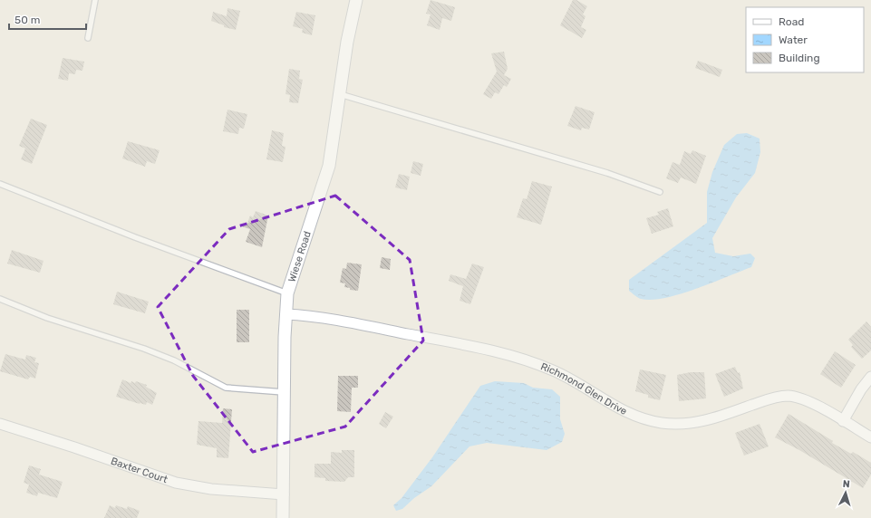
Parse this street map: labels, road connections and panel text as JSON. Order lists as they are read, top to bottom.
{
  "streets": {
    "street": ["Wiese Road", "Richmond Glen Drive", "Baxter Court"]
  },
  "crossings": [
    ["Wiese Road", "Richmond Glen Drive"],
    ["Wiese Road", "Baxter Court"]
  ],
  "legend": ["Road", "Water", "Building"],
  "scale_bar": "50 m",
  "north": "top"
}
